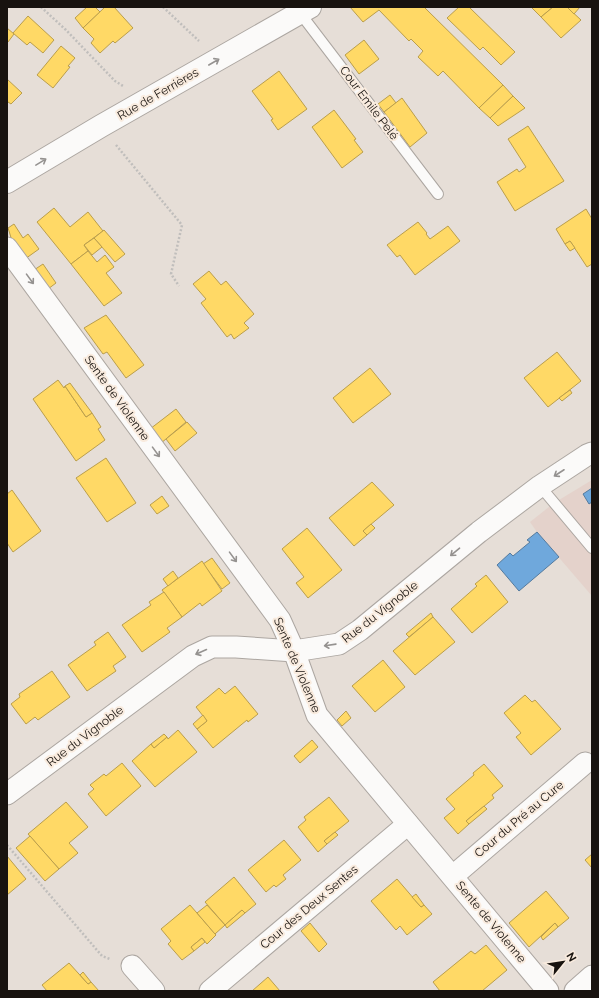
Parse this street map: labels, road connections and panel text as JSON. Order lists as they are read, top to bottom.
{
  "streets": {
    "street": [
      "Rue de Ferrières",
      "Sente de Violenne",
      "Rue du Vignoble",
      "Cour du Pré au Cure",
      "Cour des Deux Sentes"
    ],
    "lane": ["Cour Emile Pelé"]
  },
  "crossings": [
    ["Rue de Ferrières", "Cour Emile Pelé"],
    ["Sente de Violenne", "Rue du Vignoble"],
    ["Sente de Violenne", "Cour du Pré au Cure"],
    ["Sente de Violenne", "Cour des Deux Sentes"]
  ],
  "one_way": ["Rue de Ferrières", "Sente de Violenne", "Rue du Vignoble"],
  "north": "top right"
}
